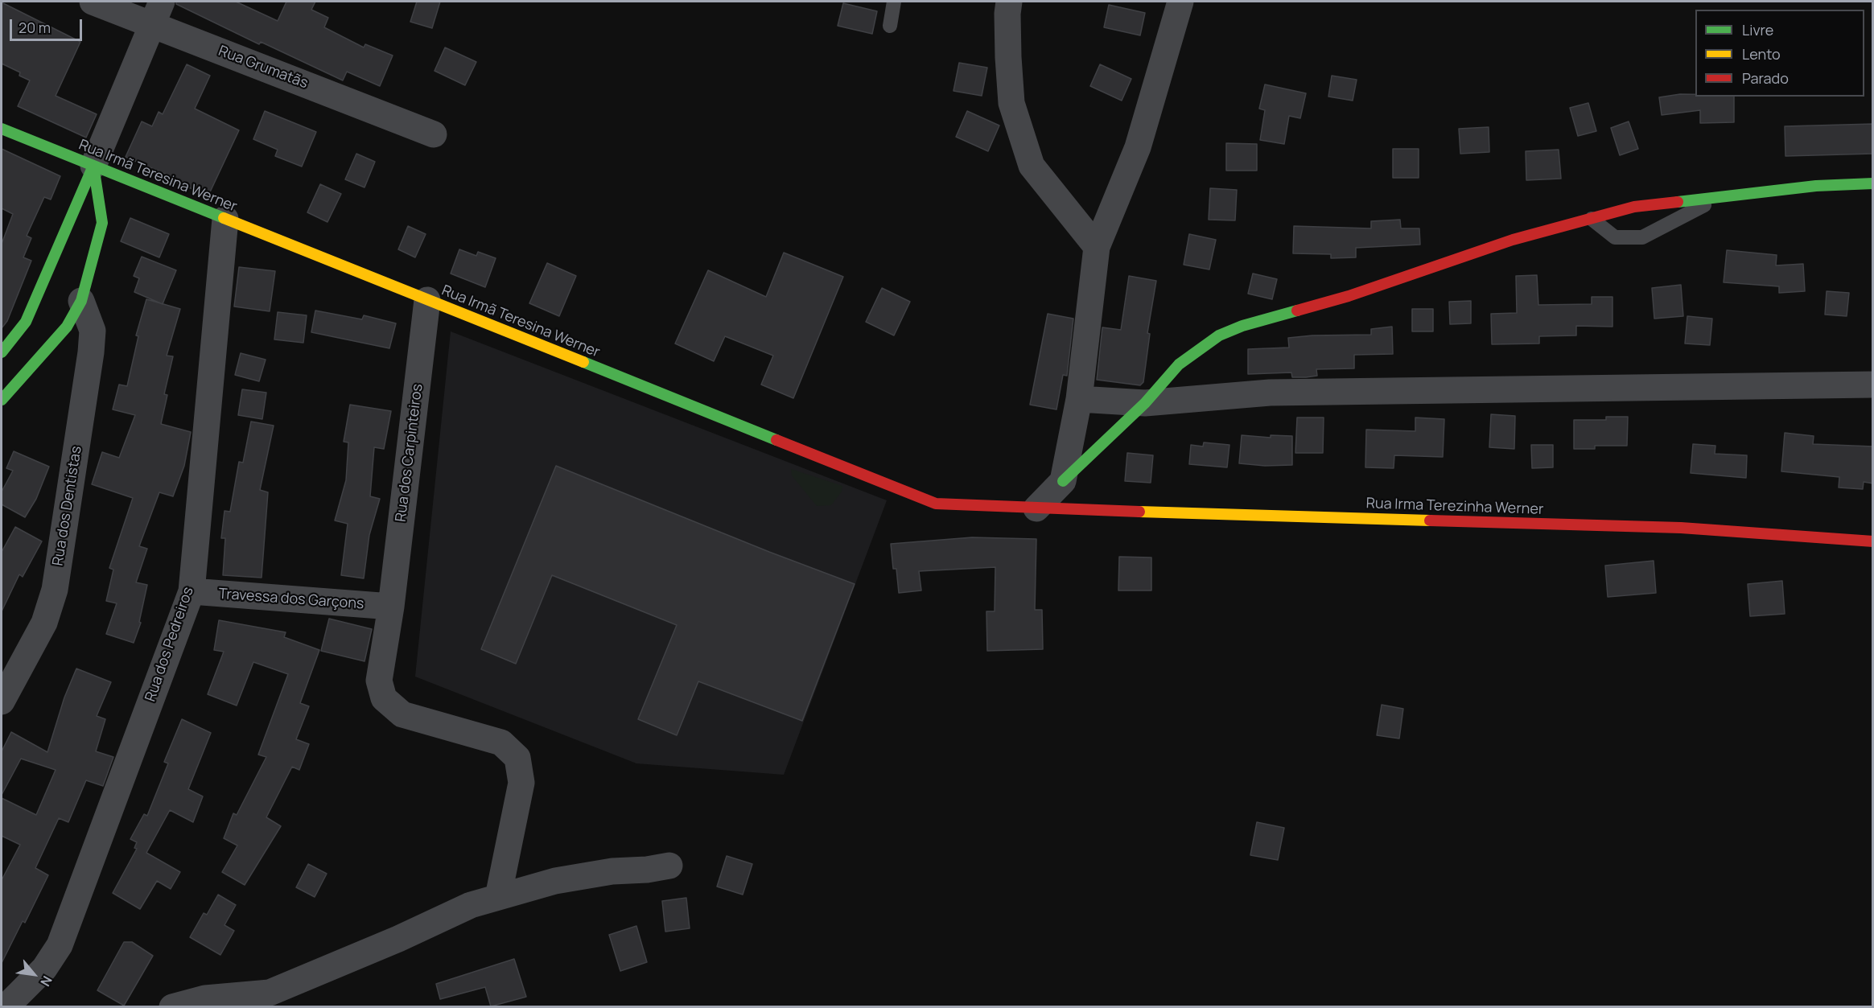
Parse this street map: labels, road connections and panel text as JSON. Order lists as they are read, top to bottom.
{
  "streets": {
    "street": [
      "Rua Grumatãs",
      "Rua Irmã Teresina Werner",
      "Rua dos Carpinteiros",
      "Rua dos Dentistas",
      "Rua Irma Terezinha Werner",
      "Travessa dos Garçons",
      "Rua dos Pedreiros"
    ]
  },
  "crossings": [
    ["Rua Irmã Teresina Werner", "Rua dos Carpinteiros"],
    ["Rua Irmã Teresina Werner", "Rua Irma Terezinha Werner"],
    ["Rua Irmã Teresina Werner", "Rua dos Pedreiros"],
    ["Rua dos Carpinteiros", "Travessa dos Garçons"],
    ["Travessa dos Garçons", "Rua dos Pedreiros"]
  ],
  "legend": ["Livre", "Lento", "Parado"],
  "scale_bar": "20 m",
  "north": "bottom right"
}
